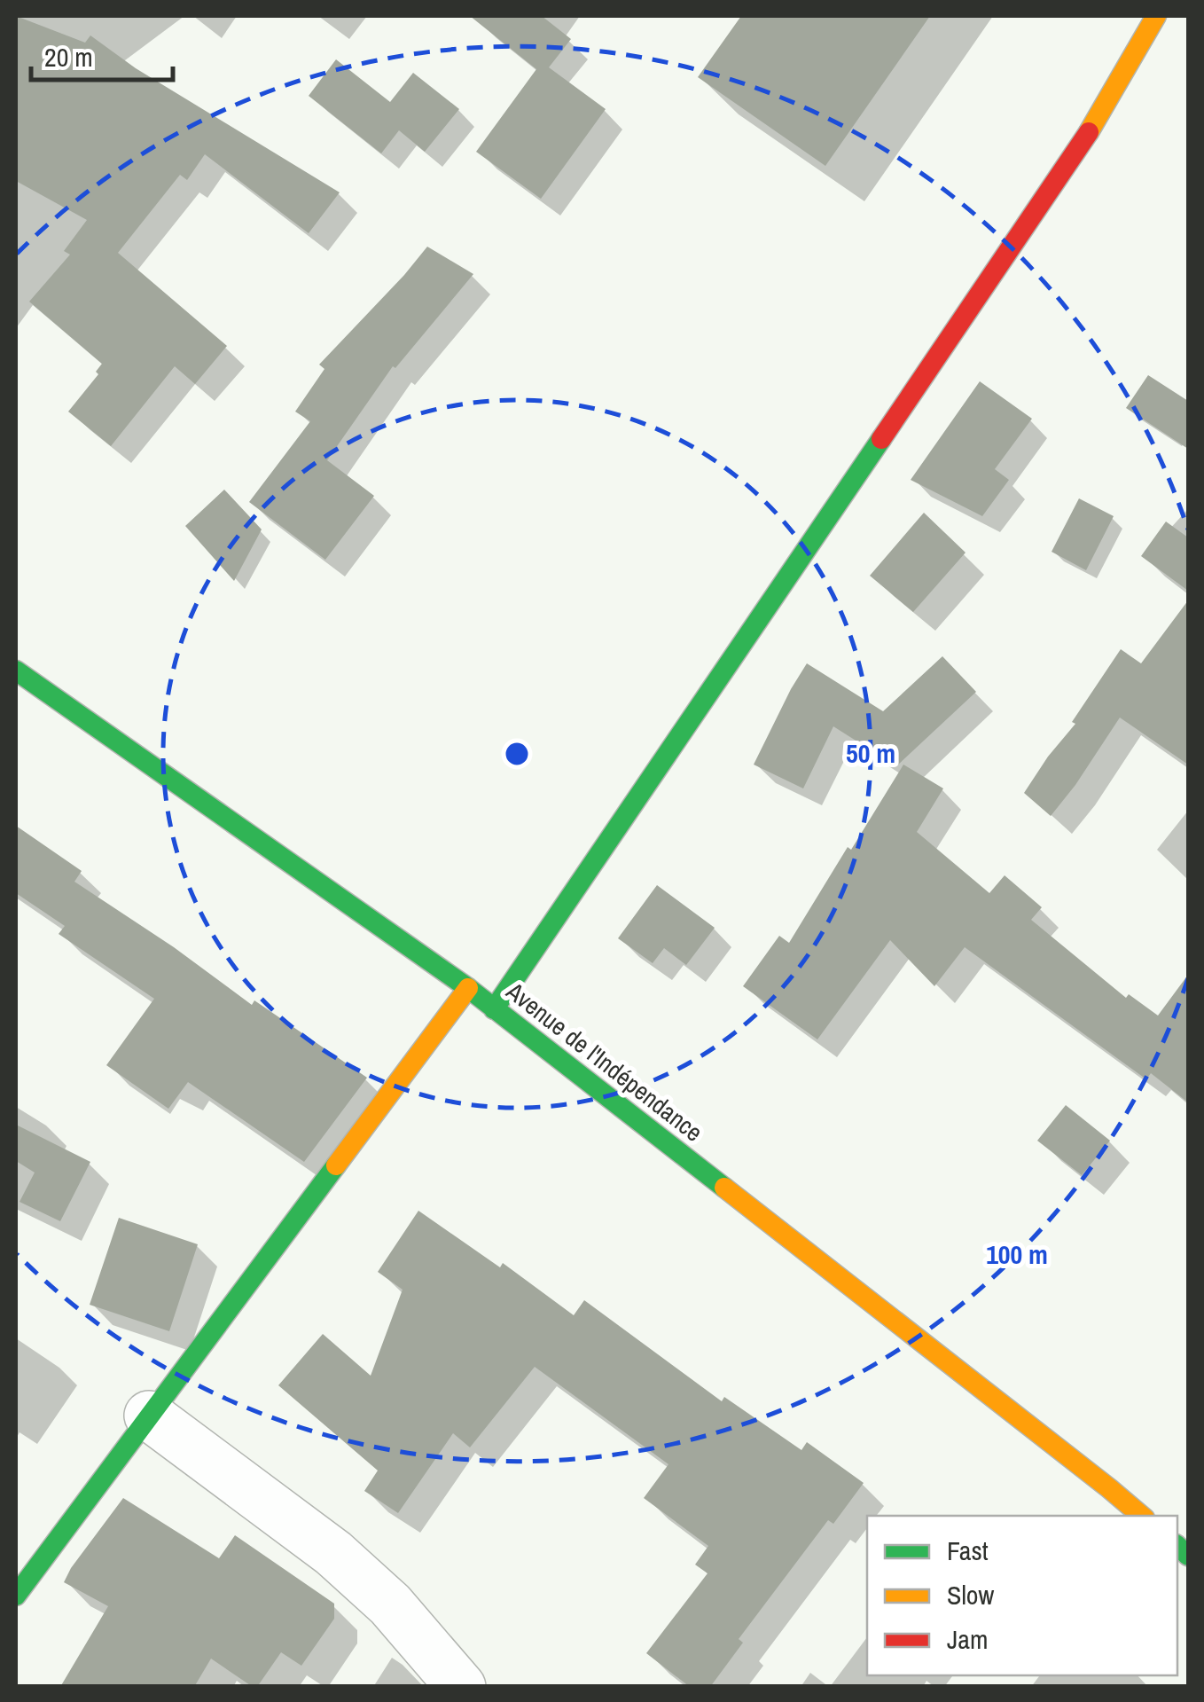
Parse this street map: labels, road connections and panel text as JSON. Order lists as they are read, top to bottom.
{
  "streets": {
    "street": ["Avenue de l'Indépendance"]
  },
  "legend": ["Fast", "Slow", "Jam"],
  "scale_bar": "20 m",
  "rings": ["50 m", "100 m"]
}
